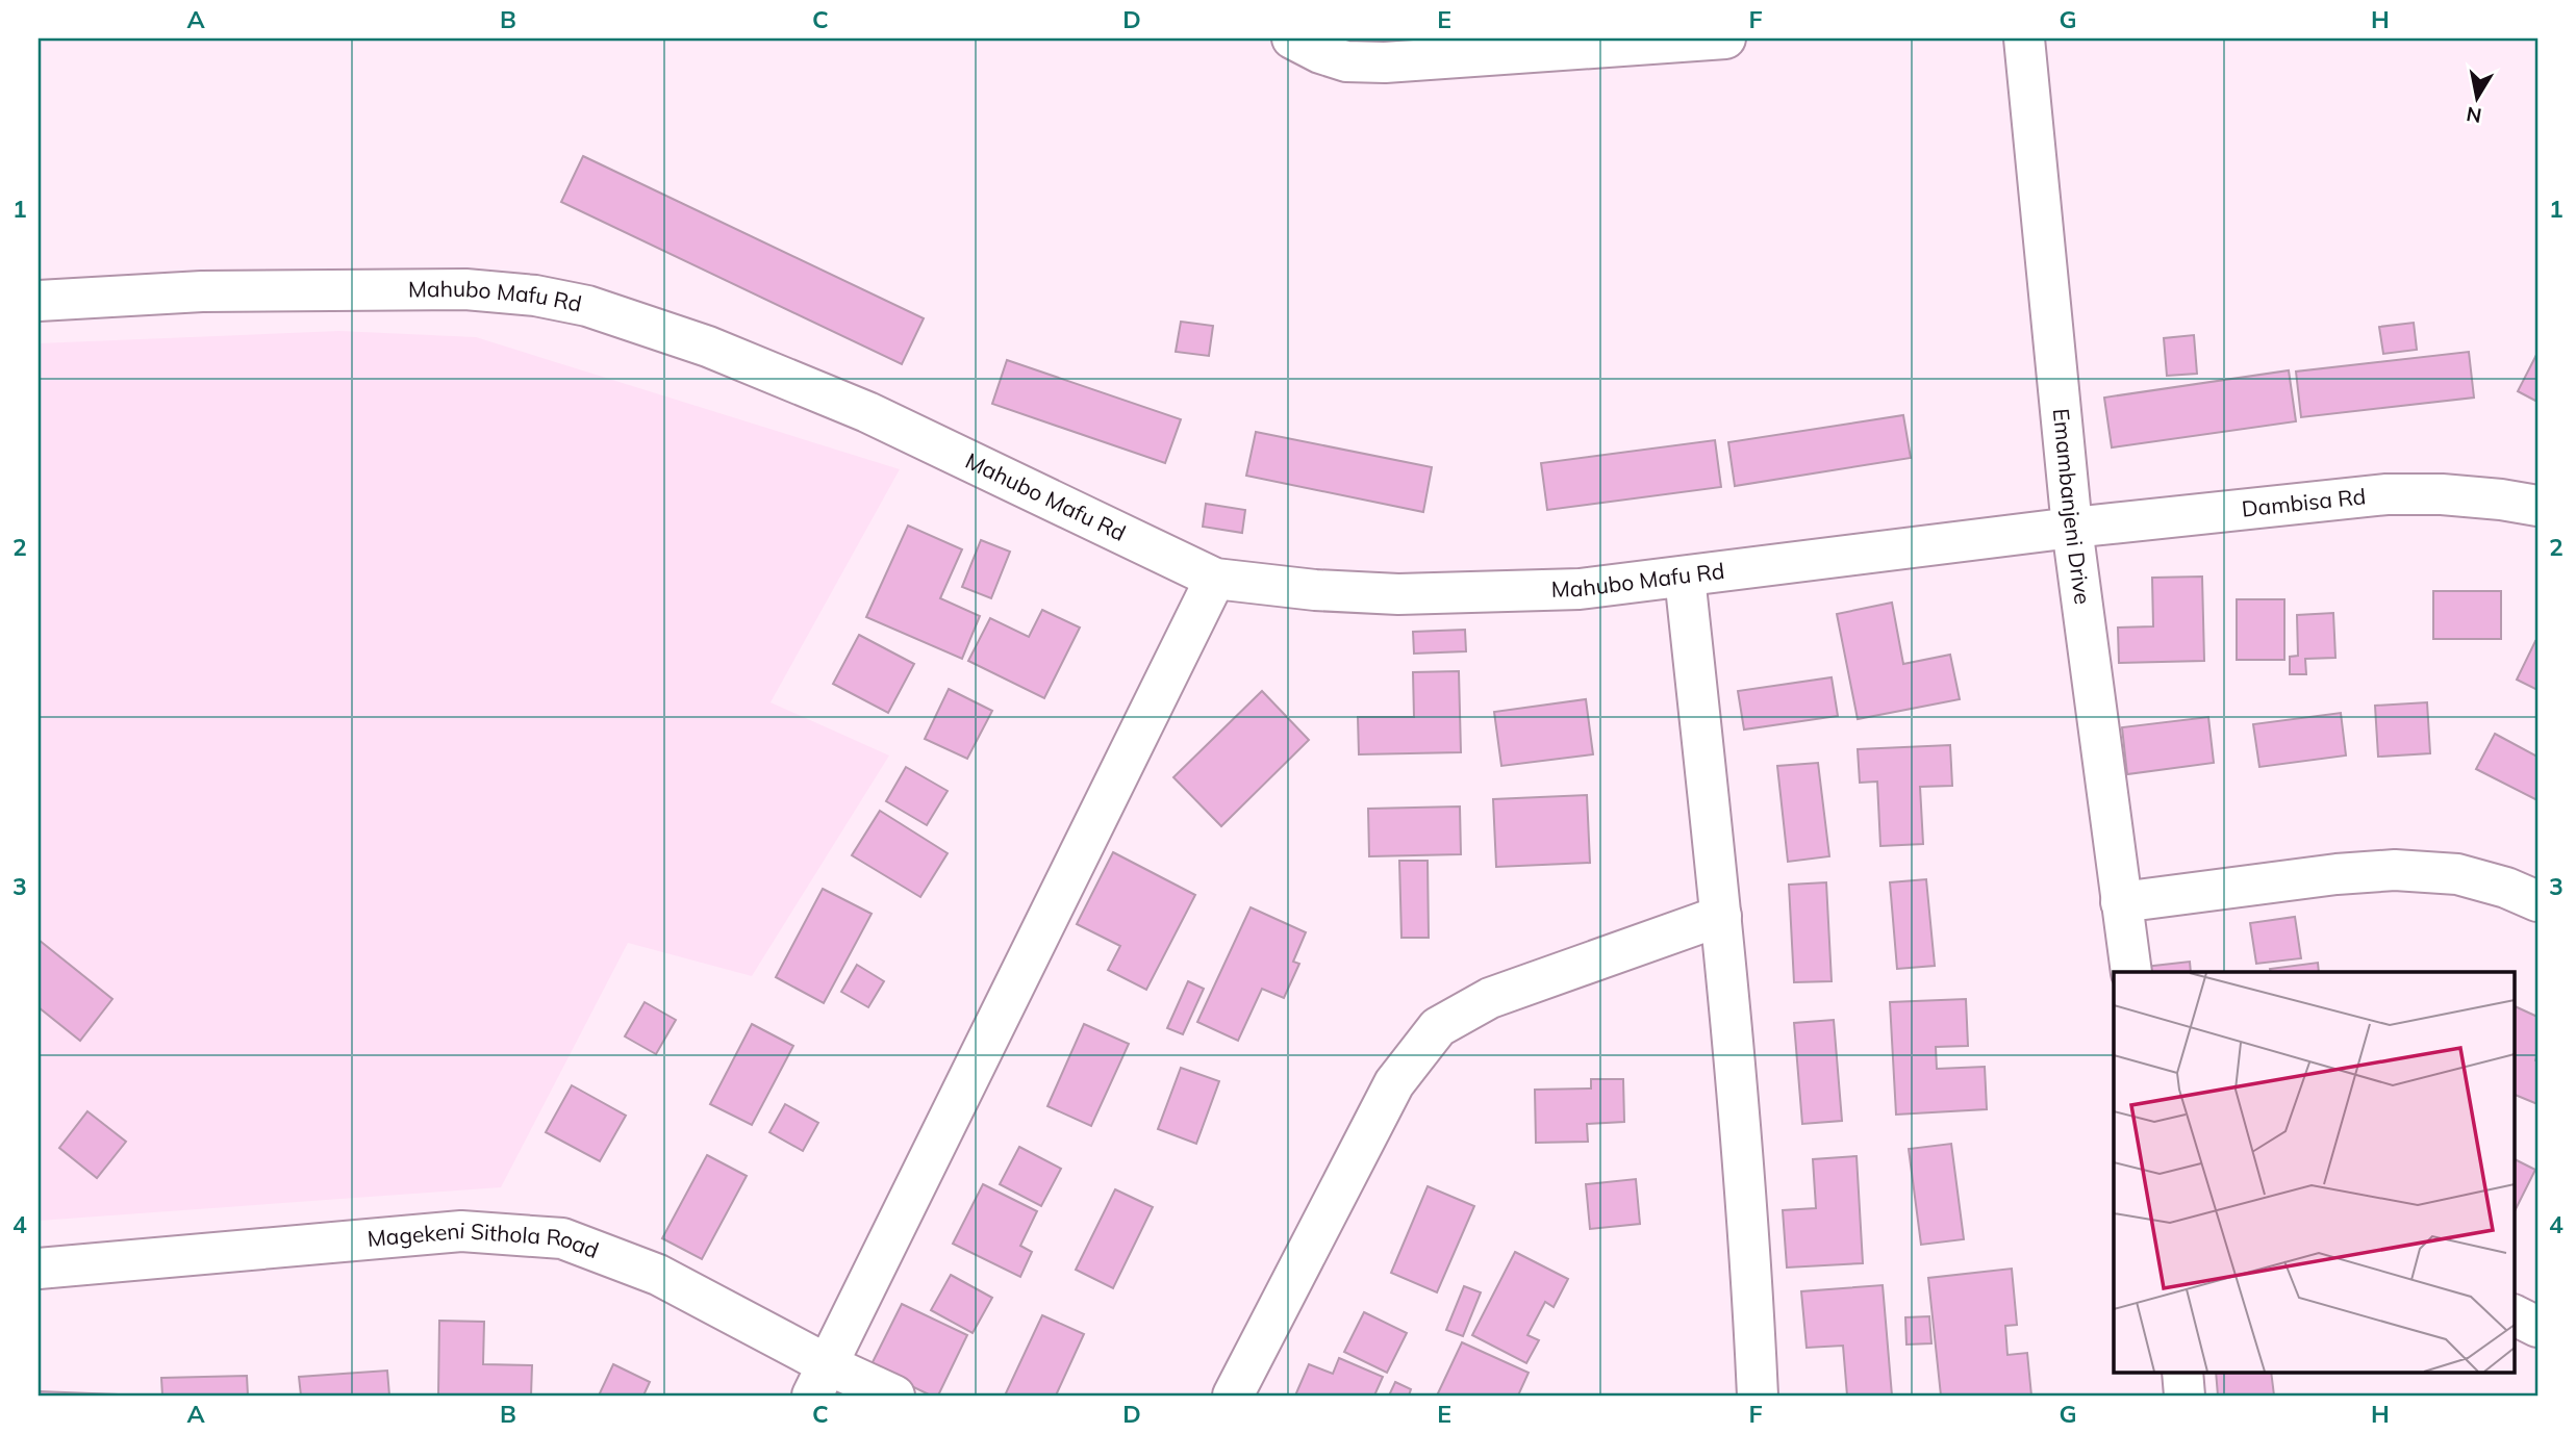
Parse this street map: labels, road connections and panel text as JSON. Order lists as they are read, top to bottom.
{
  "streets": {
    "street": [
      "Mahubo Mafu Rd",
      "Dambisa Rd",
      "Emambanjeni Drive",
      "Magekeni Sithola Road"
    ]
  },
  "crossings": [
    ["Mahubo Mafu Rd", "Dambisa Rd"],
    ["Mahubo Mafu Rd", "Emambanjeni Drive"],
    ["Dambisa Rd", "Emambanjeni Drive"]
  ],
  "north": "bottom",
  "grid": {
    "columns": [
      "A",
      "B",
      "C",
      "D",
      "E",
      "F",
      "G",
      "H"
    ],
    "rows": [
      "1",
      "2",
      "3",
      "4"
    ]
  }
}
